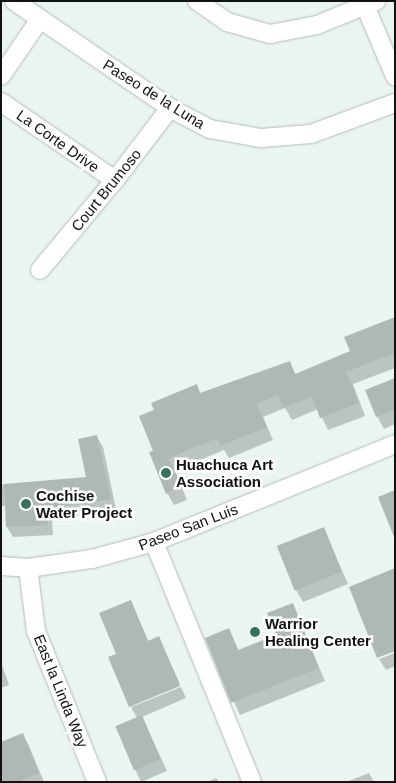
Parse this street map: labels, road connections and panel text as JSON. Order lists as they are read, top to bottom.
{
  "streets": {
    "street": [
      "Paseo de la Luna",
      "La Corte Drive",
      "Court Brumoso",
      "Paseo San Luis",
      "East la Linda Way"
    ]
  },
  "crossings": [
    ["Paseo de la Luna", "Court Brumoso"],
    ["La Corte Drive", "Court Brumoso"],
    ["Paseo San Luis", "East la Linda Way"]
  ],
  "places": ["Huachuca Art Association", "Cochise Water Project", "Warrior Healing Center"]
}
